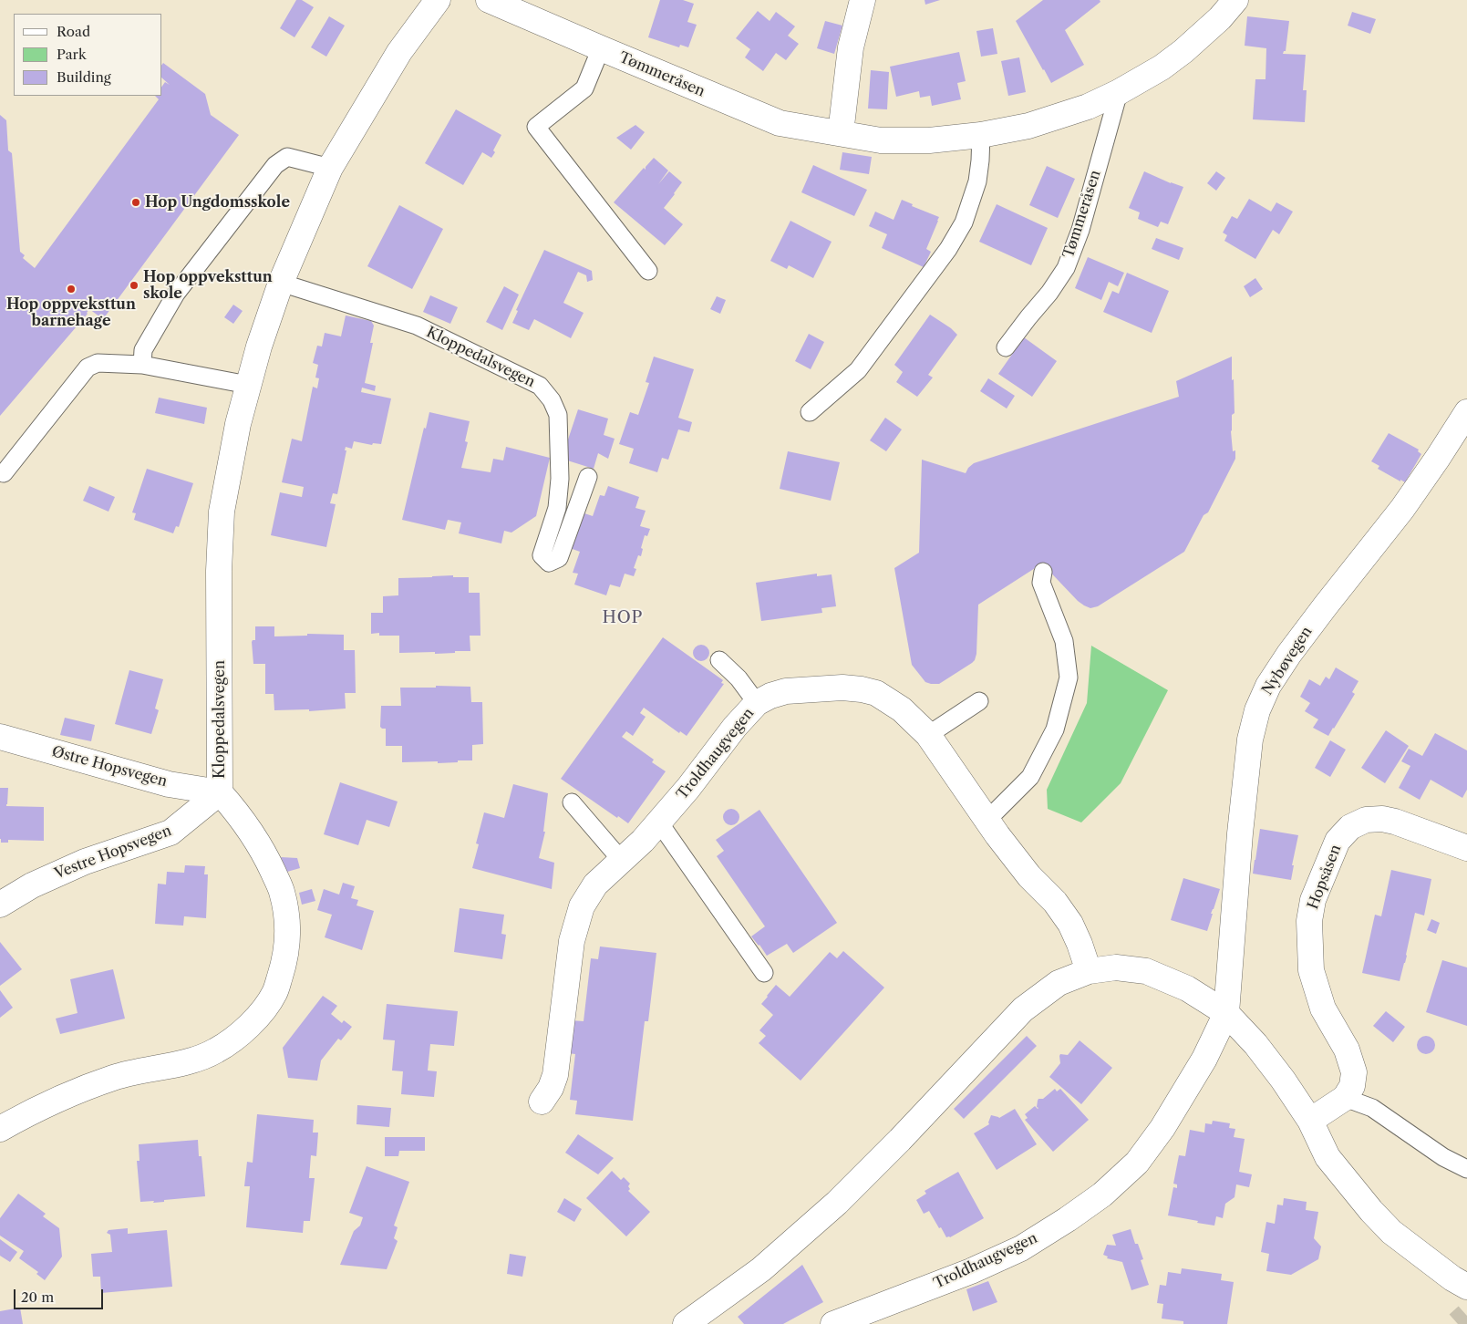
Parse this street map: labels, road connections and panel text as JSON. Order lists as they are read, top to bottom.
{
  "streets": {
    "street": [
      "Tømmeråsen",
      "Kloppedalsvegen",
      "Nybøvegen",
      "Troldhaugvegen",
      "Østre Hopsvegen",
      "Vestre Hopsvegen",
      "Hopsåsen"
    ]
  },
  "crossings": [
    ["Kloppedalsvegen", "Østre Hopsvegen"],
    ["Kloppedalsvegen", "Vestre Hopsvegen"],
    ["Nybøvegen", "Troldhaugvegen"],
    ["Østre Hopsvegen", "Vestre Hopsvegen"]
  ],
  "districts": ["HOP"],
  "places": ["Hop Ungdomsskole", "Hop oppveksttun skole", "Hop oppveksttun barnehage"],
  "legend": ["Road", "Park", "Building"],
  "scale_bar": "20 m"
}
